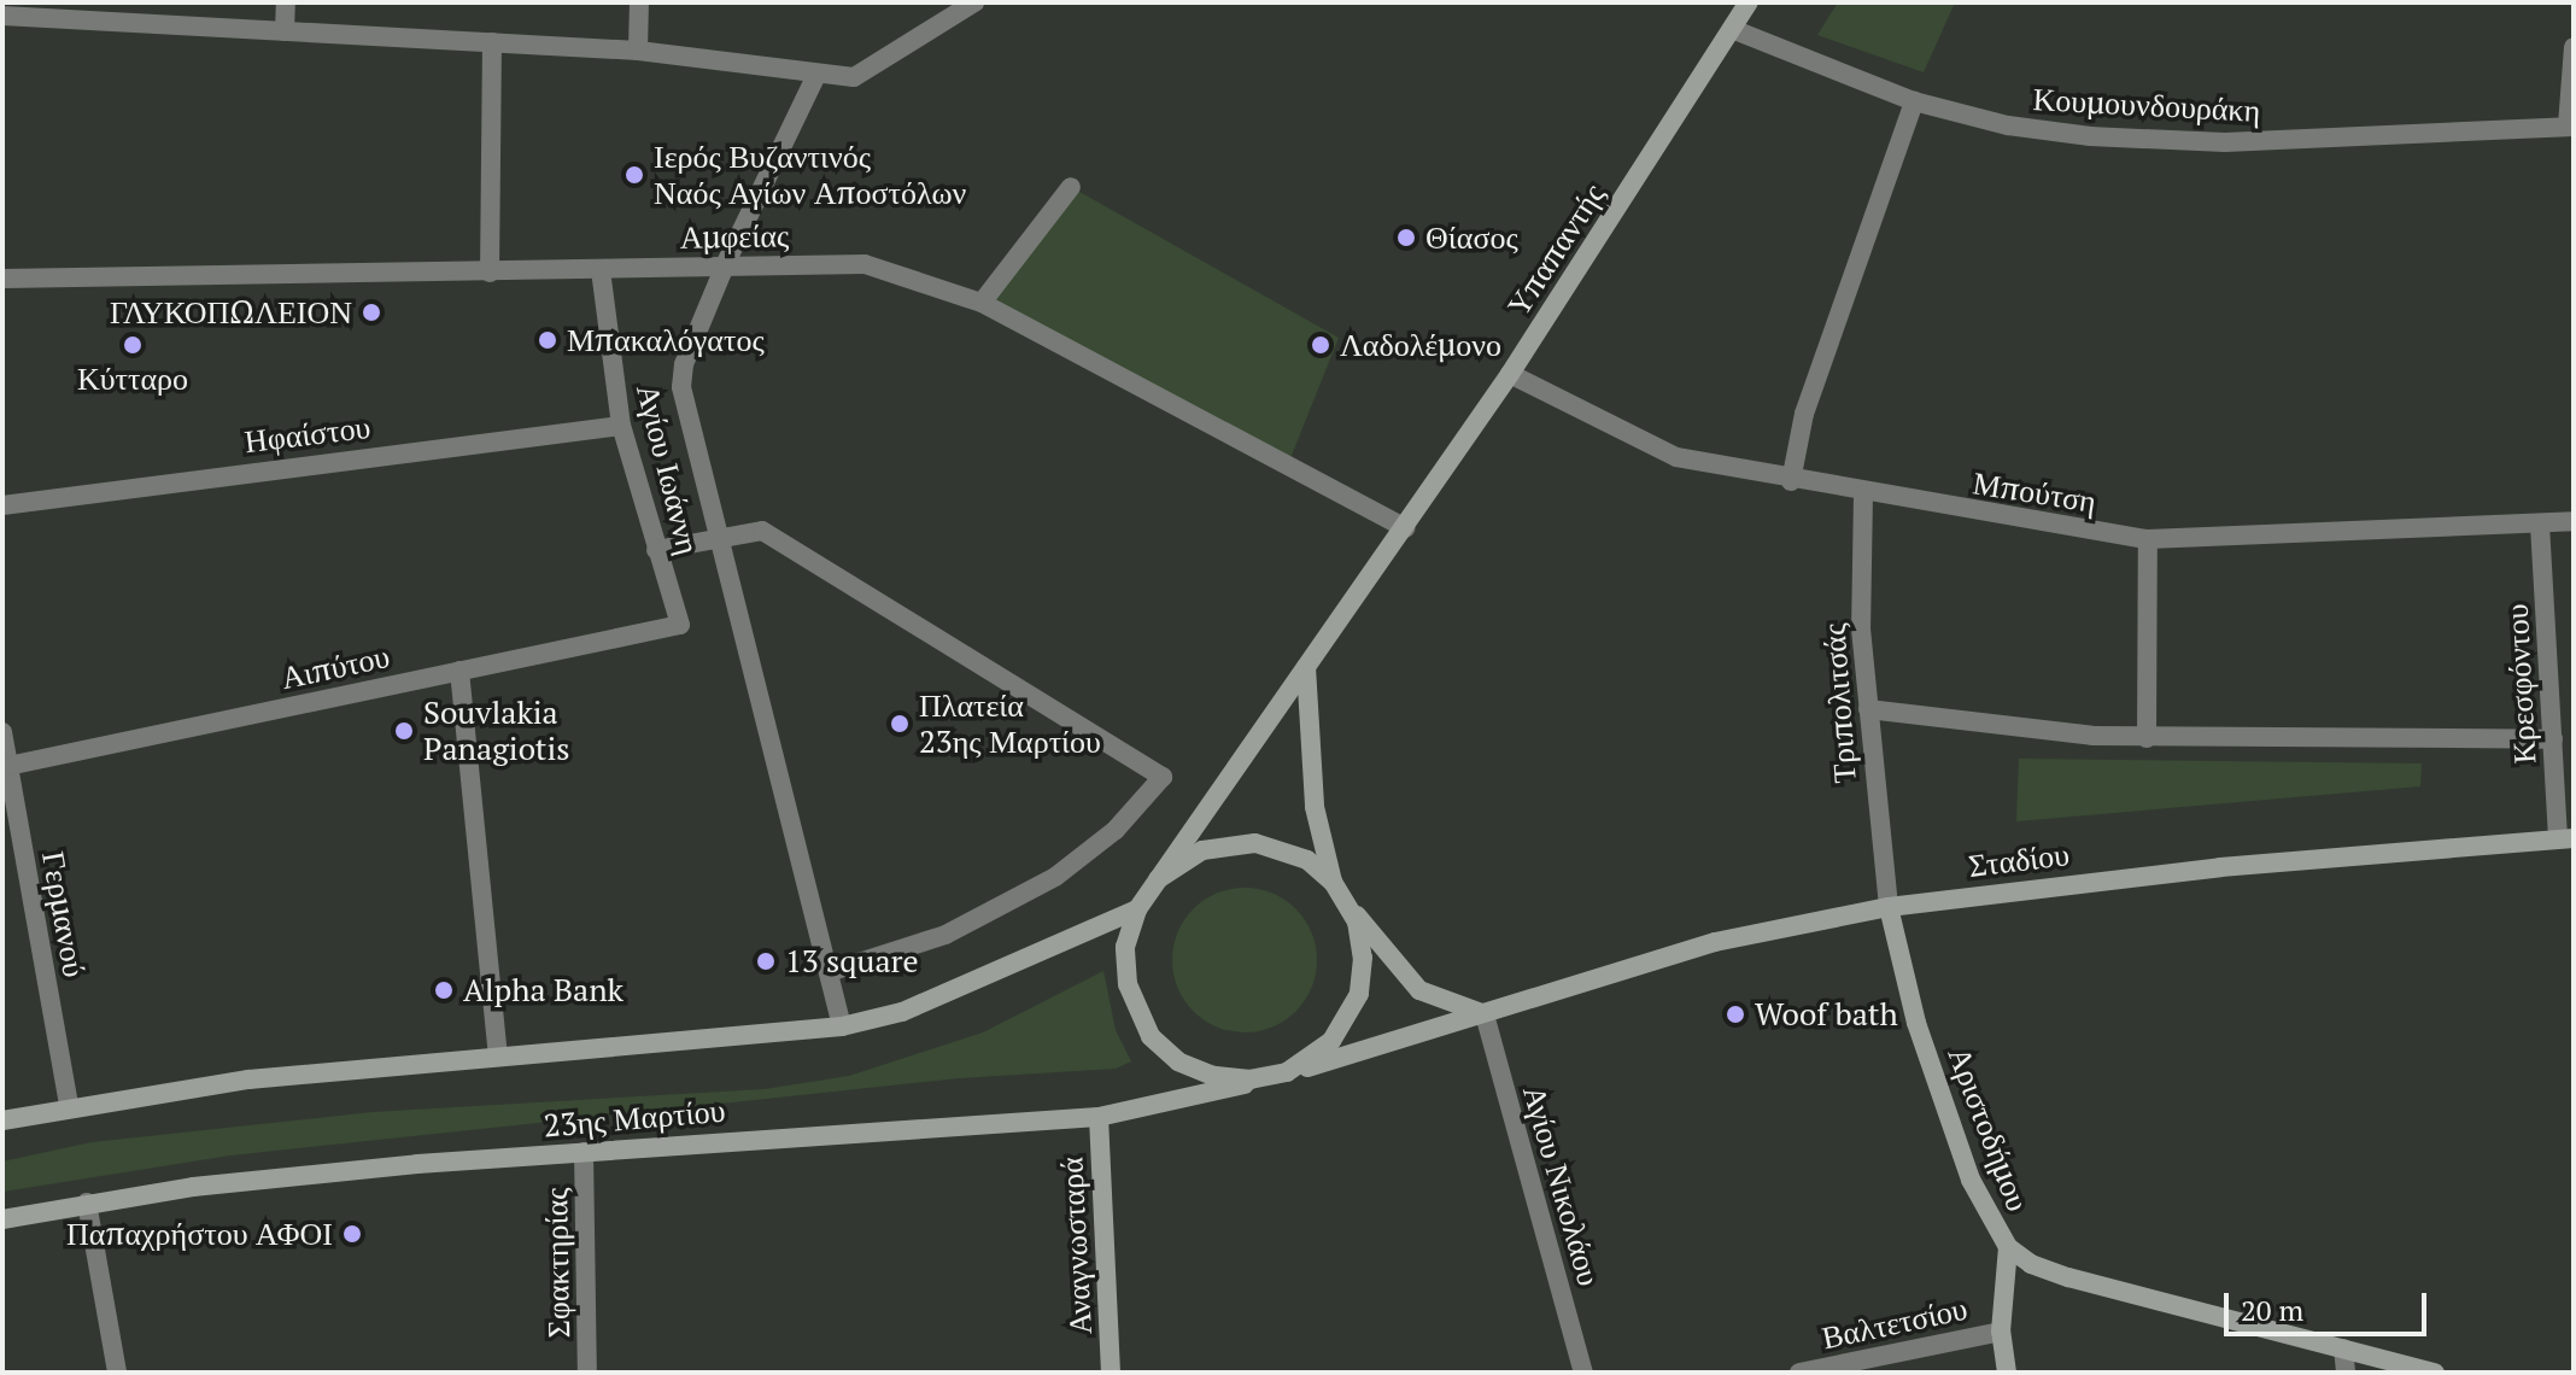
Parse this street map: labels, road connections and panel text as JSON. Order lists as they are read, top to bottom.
{
  "streets": {
    "main road": [
      "Υπαπαντής",
      "Σταδίου",
      "23ης Μαρτίου",
      "Αριστοδήμου",
      "Αναγνωσταρά"
    ],
    "street": [
      "Κουμουνδουράκη",
      "Αμφείας",
      "Ηφαίστου",
      "Αγίου Ιωάννη",
      "Μπούτση",
      "Αιπύτου",
      "Κρεσφόντου",
      "Τριπολιτσάς",
      "Γερμανού",
      "Αγίου Νικολάου",
      "Σφακτηρίας",
      "Βαλτετσίου"
    ]
  },
  "crossings": [
    ["Κουμουνδουράκη", "Υπαπαντής"],
    ["Αμφείας", "Υπαπαντής"],
    ["Αμφείας", "Αγίου Ιωάννη"],
    ["Υπαπαντής", "Μπούτση"],
    ["Υπαπαντής", "23ης Μαρτίου"],
    ["Ηφαίστου", "Αγίου Ιωάννη"],
    ["Αγίου Ιωάννη", "Αιπύτου"],
    ["Μπούτση", "Κρεσφόντου"],
    ["Μπούτση", "Τριπολιτσάς"],
    ["Αιπύτου", "Γερμανού"],
    ["Κρεσφόντου", "Σταδίου"],
    ["Τριπολιτσάς", "Σταδίου"],
    ["Τριπολιτσάς", "Αριστοδήμου"],
    ["Σταδίου", "23ης Μαρτίου"],
    ["Σταδίου", "Αριστοδήμου"],
    ["Σταδίου", "Αγίου Νικολάου"],
    ["23ης Μαρτίου", "Αγίου Νικολάου"],
    ["23ης Μαρτίου", "Αναγνωσταρά"],
    ["23ης Μαρτίου", "Σφακτηρίας"],
    ["Αριστοδήμου", "Βαλτετσίου"]
  ],
  "places": [
    "Ιερός Βυζαντινός Ναός Αγίων Αποστόλων",
    "Θίασος",
    "ΓΛΥΚΟΠΩΛΕΙΟΝ",
    "Μπακαλόγατος",
    "Κύτταρο",
    "Λαδολέμονο",
    "Πλατεία 23ης Μαρτίου",
    "Souvlakia Panagiotis",
    "13 square",
    "Alpha Bank",
    "Woof bath",
    "Παπαχρήστου ΑΦΟΙ"
  ],
  "scale_bar": "20 m"
}
